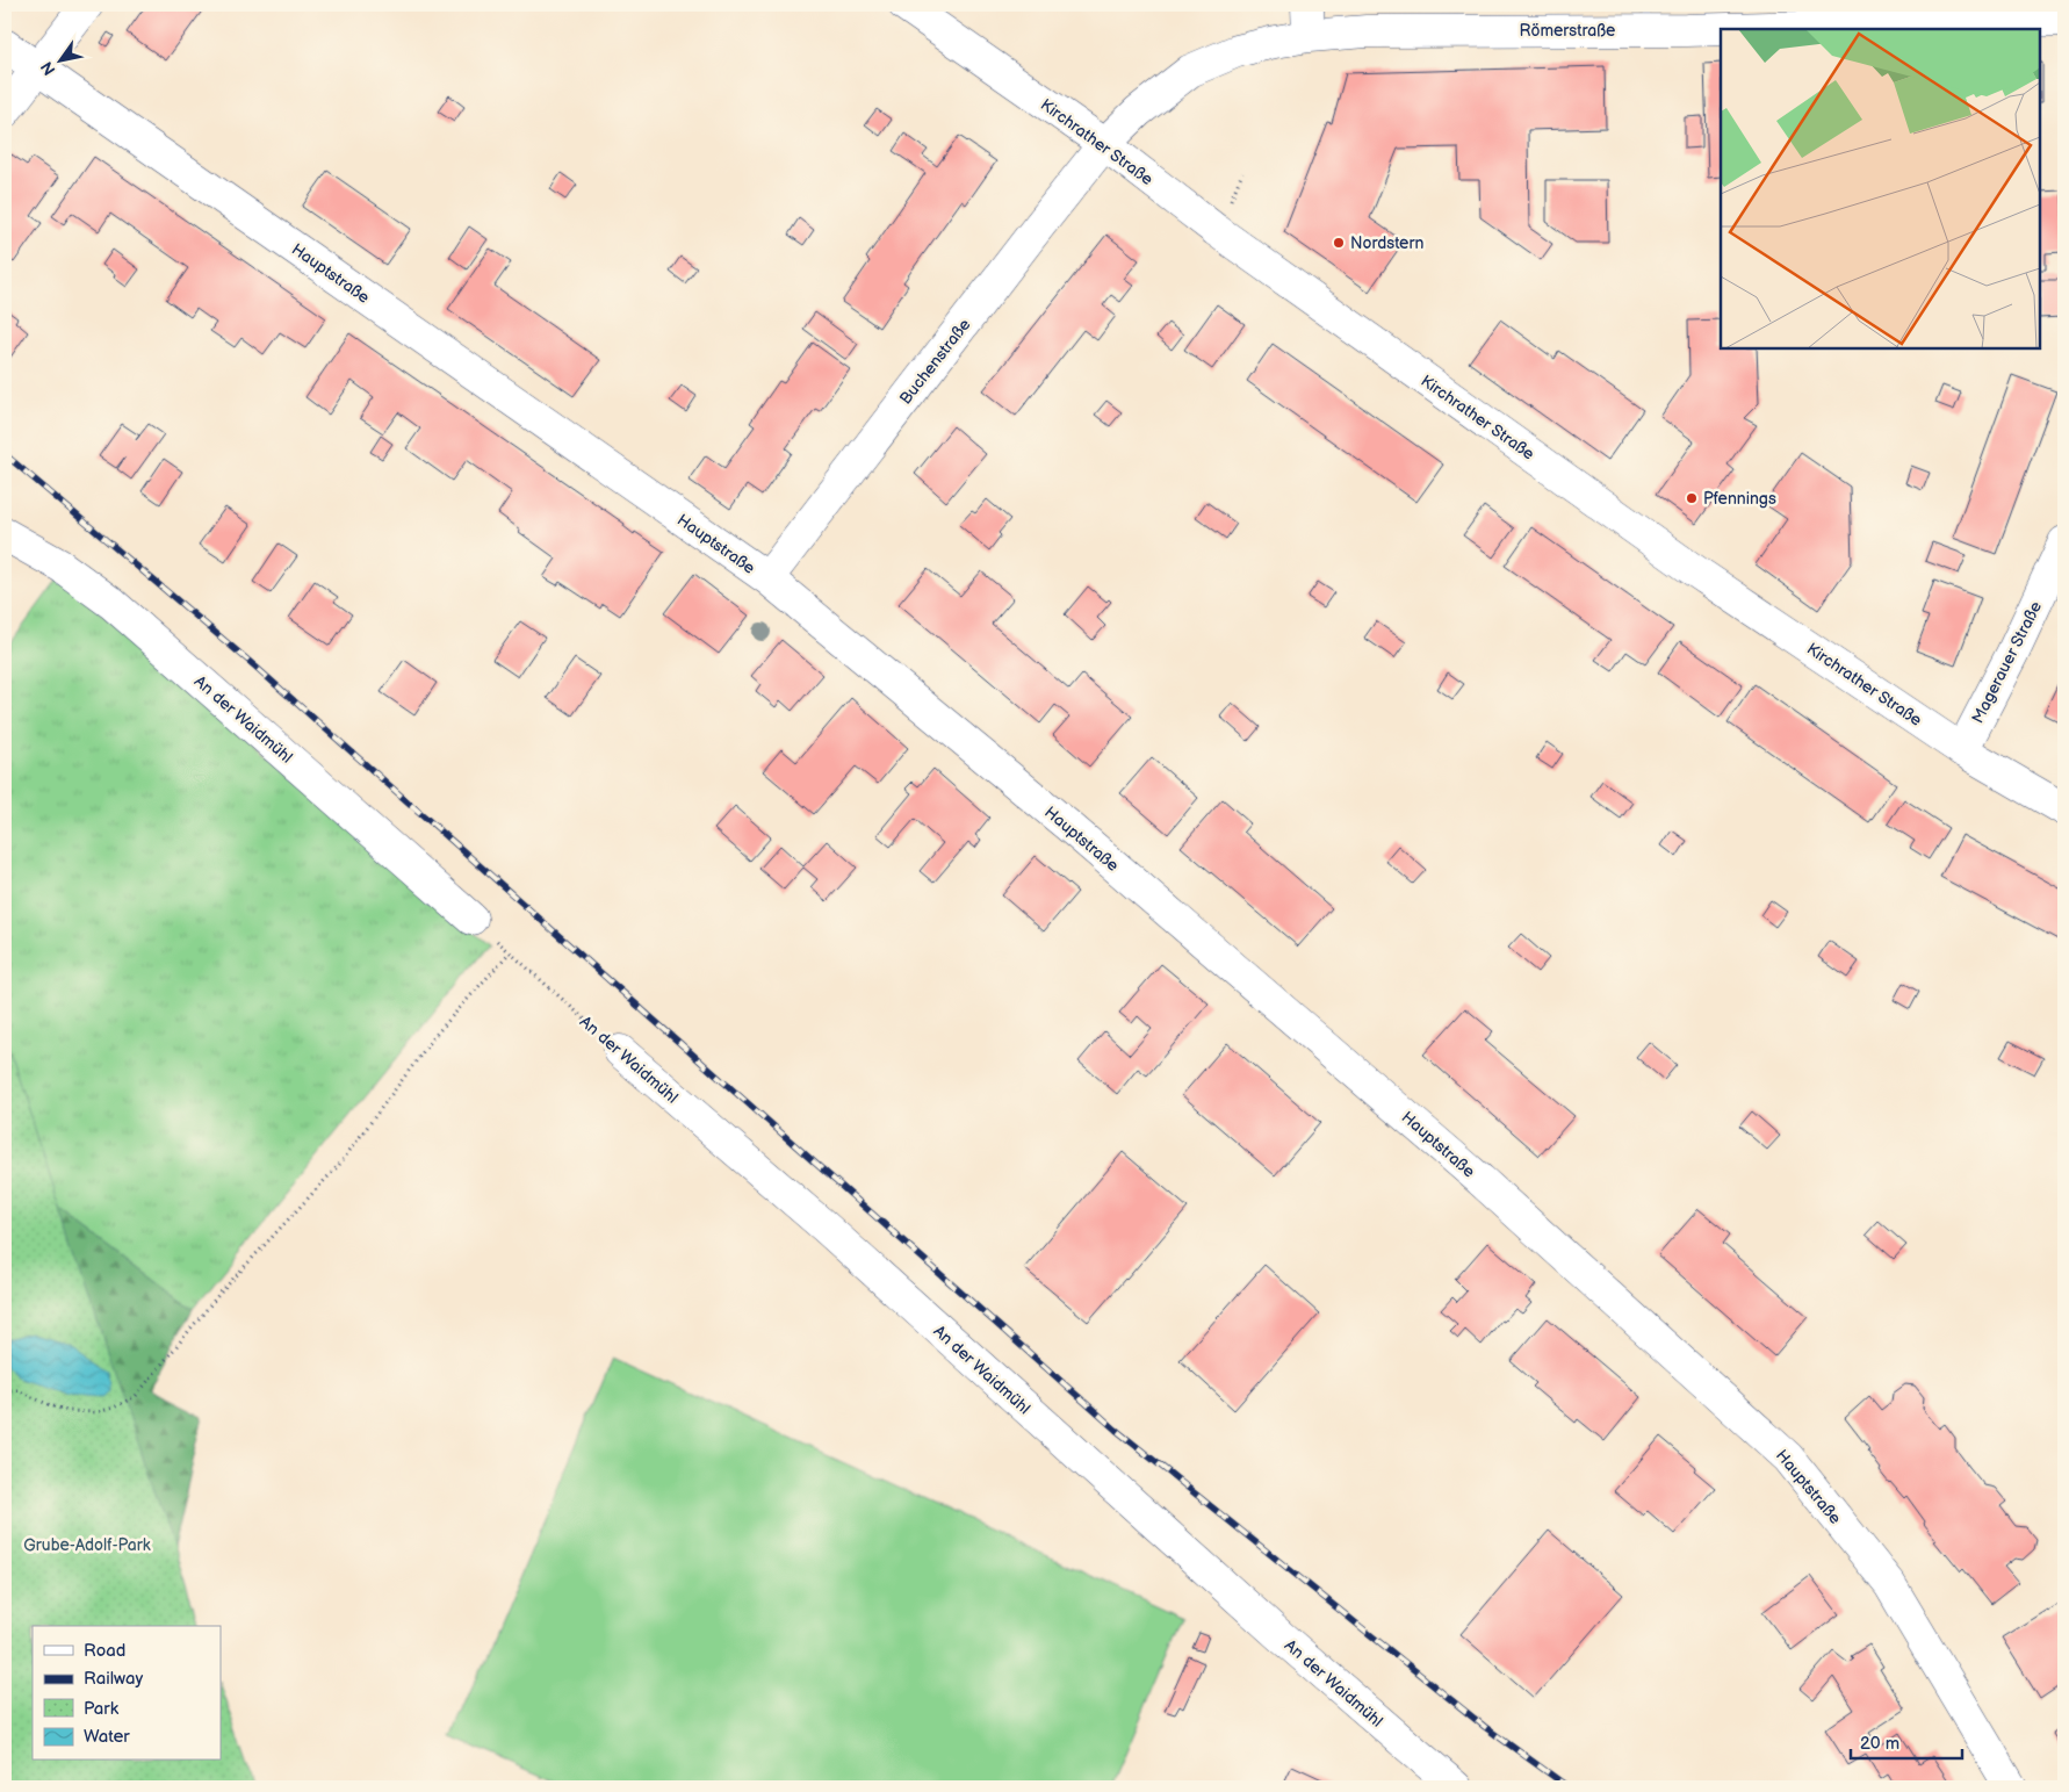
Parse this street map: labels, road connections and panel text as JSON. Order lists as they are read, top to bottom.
{
  "streets": {
    "street": [
      "Römerstraße",
      "Kirchrather Straße",
      "Hauptstraße",
      "Buchenstraße",
      "Magerauer Straße",
      "An der Waidmühl"
    ]
  },
  "crossings": [
    ["Römerstraße", "Kirchrather Straße"],
    ["Römerstraße", "Buchenstraße"],
    ["Kirchrather Straße", "Buchenstraße"],
    ["Kirchrather Straße", "Magerauer Straße"],
    ["Hauptstraße", "Buchenstraße"]
  ],
  "parks": ["Grube-Adolf-Park"],
  "places": ["Nordstern", "Pfennings"],
  "legend": [
    "Road",
    "Railway",
    "Park",
    "Water"
  ],
  "scale_bar": "20 m",
  "north": "bottom left"
}
